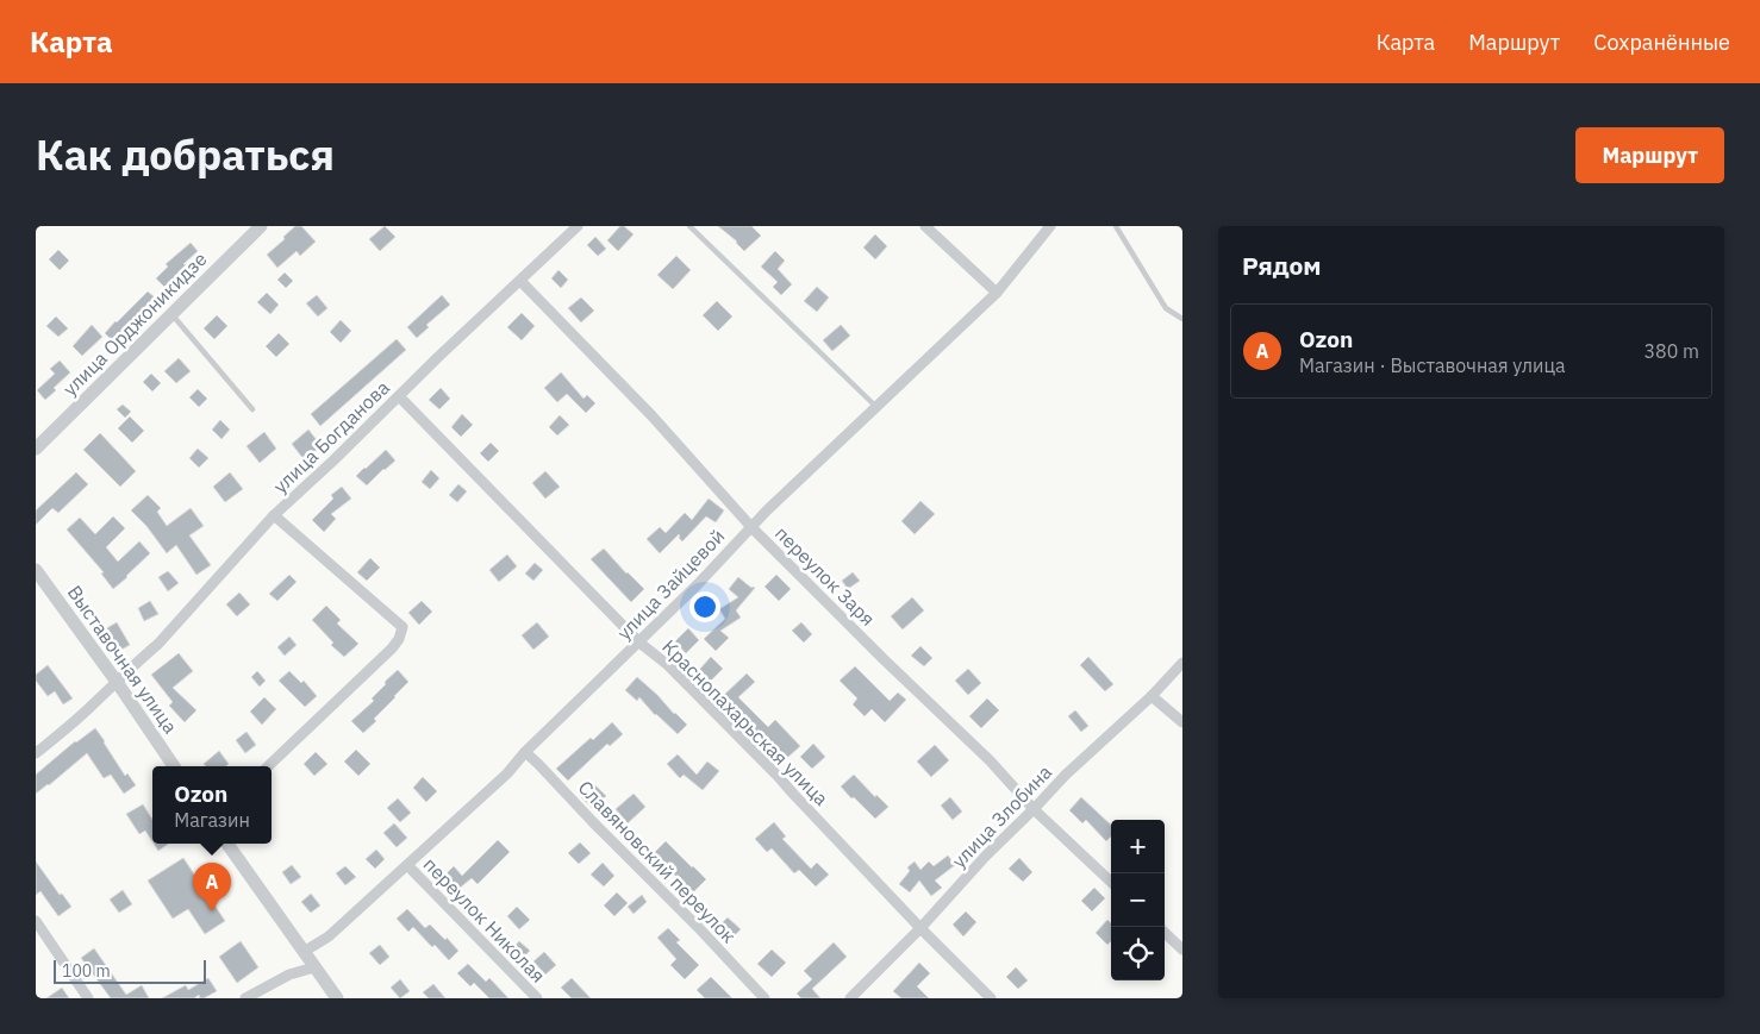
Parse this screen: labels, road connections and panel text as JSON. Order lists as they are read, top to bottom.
{
  "streets": {
    "street": [
      "улица Орджоникидзе",
      "улица Богданова",
      "переулок Заря",
      "улица Зайцевой",
      "Выставочная улица",
      "Краснопахарьская улица",
      "улица Злобина",
      "Славяновский переулок",
      "переулок Николая"
    ]
  },
  "crossings": [
    ["улица Богданова", "переулок Заря"],
    ["улица Богданова", "Выставочная улица"],
    ["улица Богданова", "Краснопахарьская улица"],
    ["переулок Заря", "улица Зайцевой"],
    ["переулок Заря", "улица Злобина"],
    ["улица Зайцевой", "Краснопахарьская улица"],
    ["улица Зайцевой", "Славяновский переулок"],
    ["улица Зайцевой", "переулок Николая"],
    ["Краснопахарьская улица", "улица Злобина"]
  ],
  "scale_bar": "100 m",
  "page": {
    "header": "Карта",
    "nav": ["Карта", "Маршрут", "Сохранённые"],
    "title": "Как добраться",
    "buttons": "Маршрут",
    "heading": "Рядом",
    "list": [
      {
        "mark": "A",
        "name": "Ozon",
        "note": "Магазин · Выставочная улица",
        "value": "380 m"
      }
    ],
    "popup": ["Ozon", "Магазин"],
    "map_buttons": ["+", "−"],
    "pins": "A",
    "scale": "100 m"
  }
}
